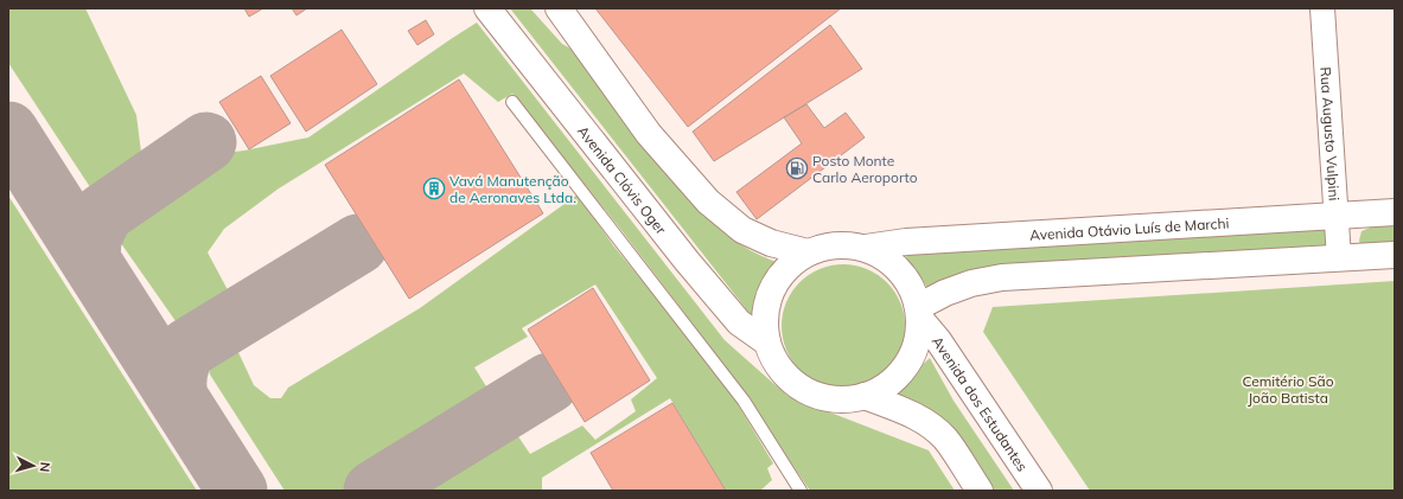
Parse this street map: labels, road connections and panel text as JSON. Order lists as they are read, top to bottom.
{
  "streets": {
    "main road": ["Avenida Clóvis Oger", "Avenida Otávio Luís de Marchi", "Avenida dos Estudantes"],
    "street": ["Rua Augusto Vulpini"]
  },
  "crossings": [
    ["Rua Augusto Vulpini", "Avenida Otávio Luís de Marchi"],
    ["Avenida Clóvis Oger", "Avenida Otávio Luís de Marchi"],
    ["Avenida Clóvis Oger", "Avenida dos Estudantes"],
    ["Avenida Otávio Luís de Marchi", "Avenida dos Estudantes"]
  ],
  "parks": ["Cemitério São João Batista"],
  "places": {
    "fuel station": ["Posto Monte Carlo Aeroporto"],
    "building": ["Vavá Manutenção de Aeronaves Ltda."]
  },
  "north": "right"
}
